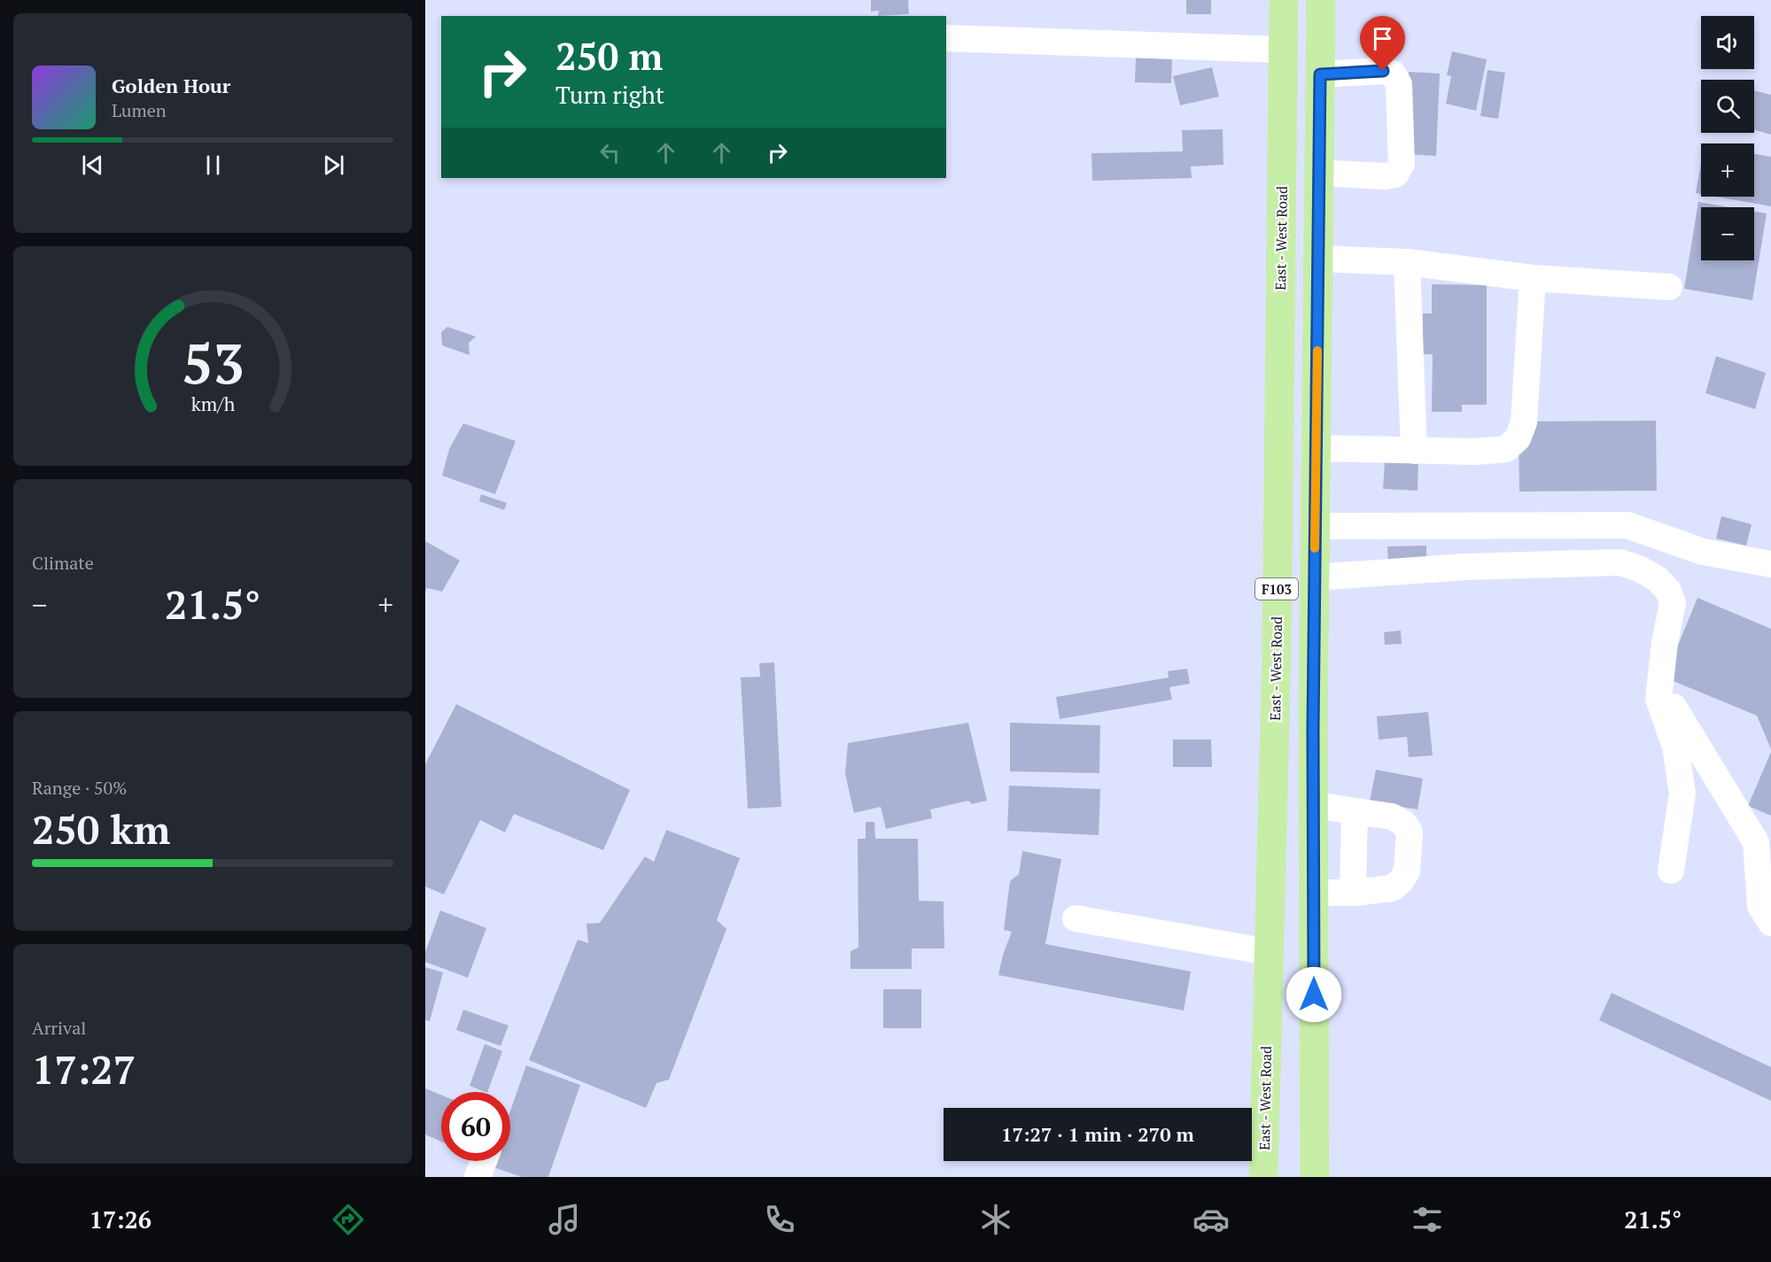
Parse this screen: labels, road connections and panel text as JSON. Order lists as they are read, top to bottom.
{
  "streets": {
    "main road": ["East - West Road", "F103"]
  },
  "page": {
    "map_buttons": ["+", "−"],
    "turn": ["250 m", "Turn right"],
    "song": ["Golden Hour", "Lumen"],
    "tile": [
      "Climate",
      ["Range · 50%", "250 km"],
      ["Arrival", "17:27"]
    ],
    "heat": ["−", "21.5°", "+"],
    "limit": "60",
    "trip": "17:27 · 1 min · 270 m",
    "tabs": ["17:26", "21.5°"],
    "gauge": ["53", "km/h"]
  }
}
